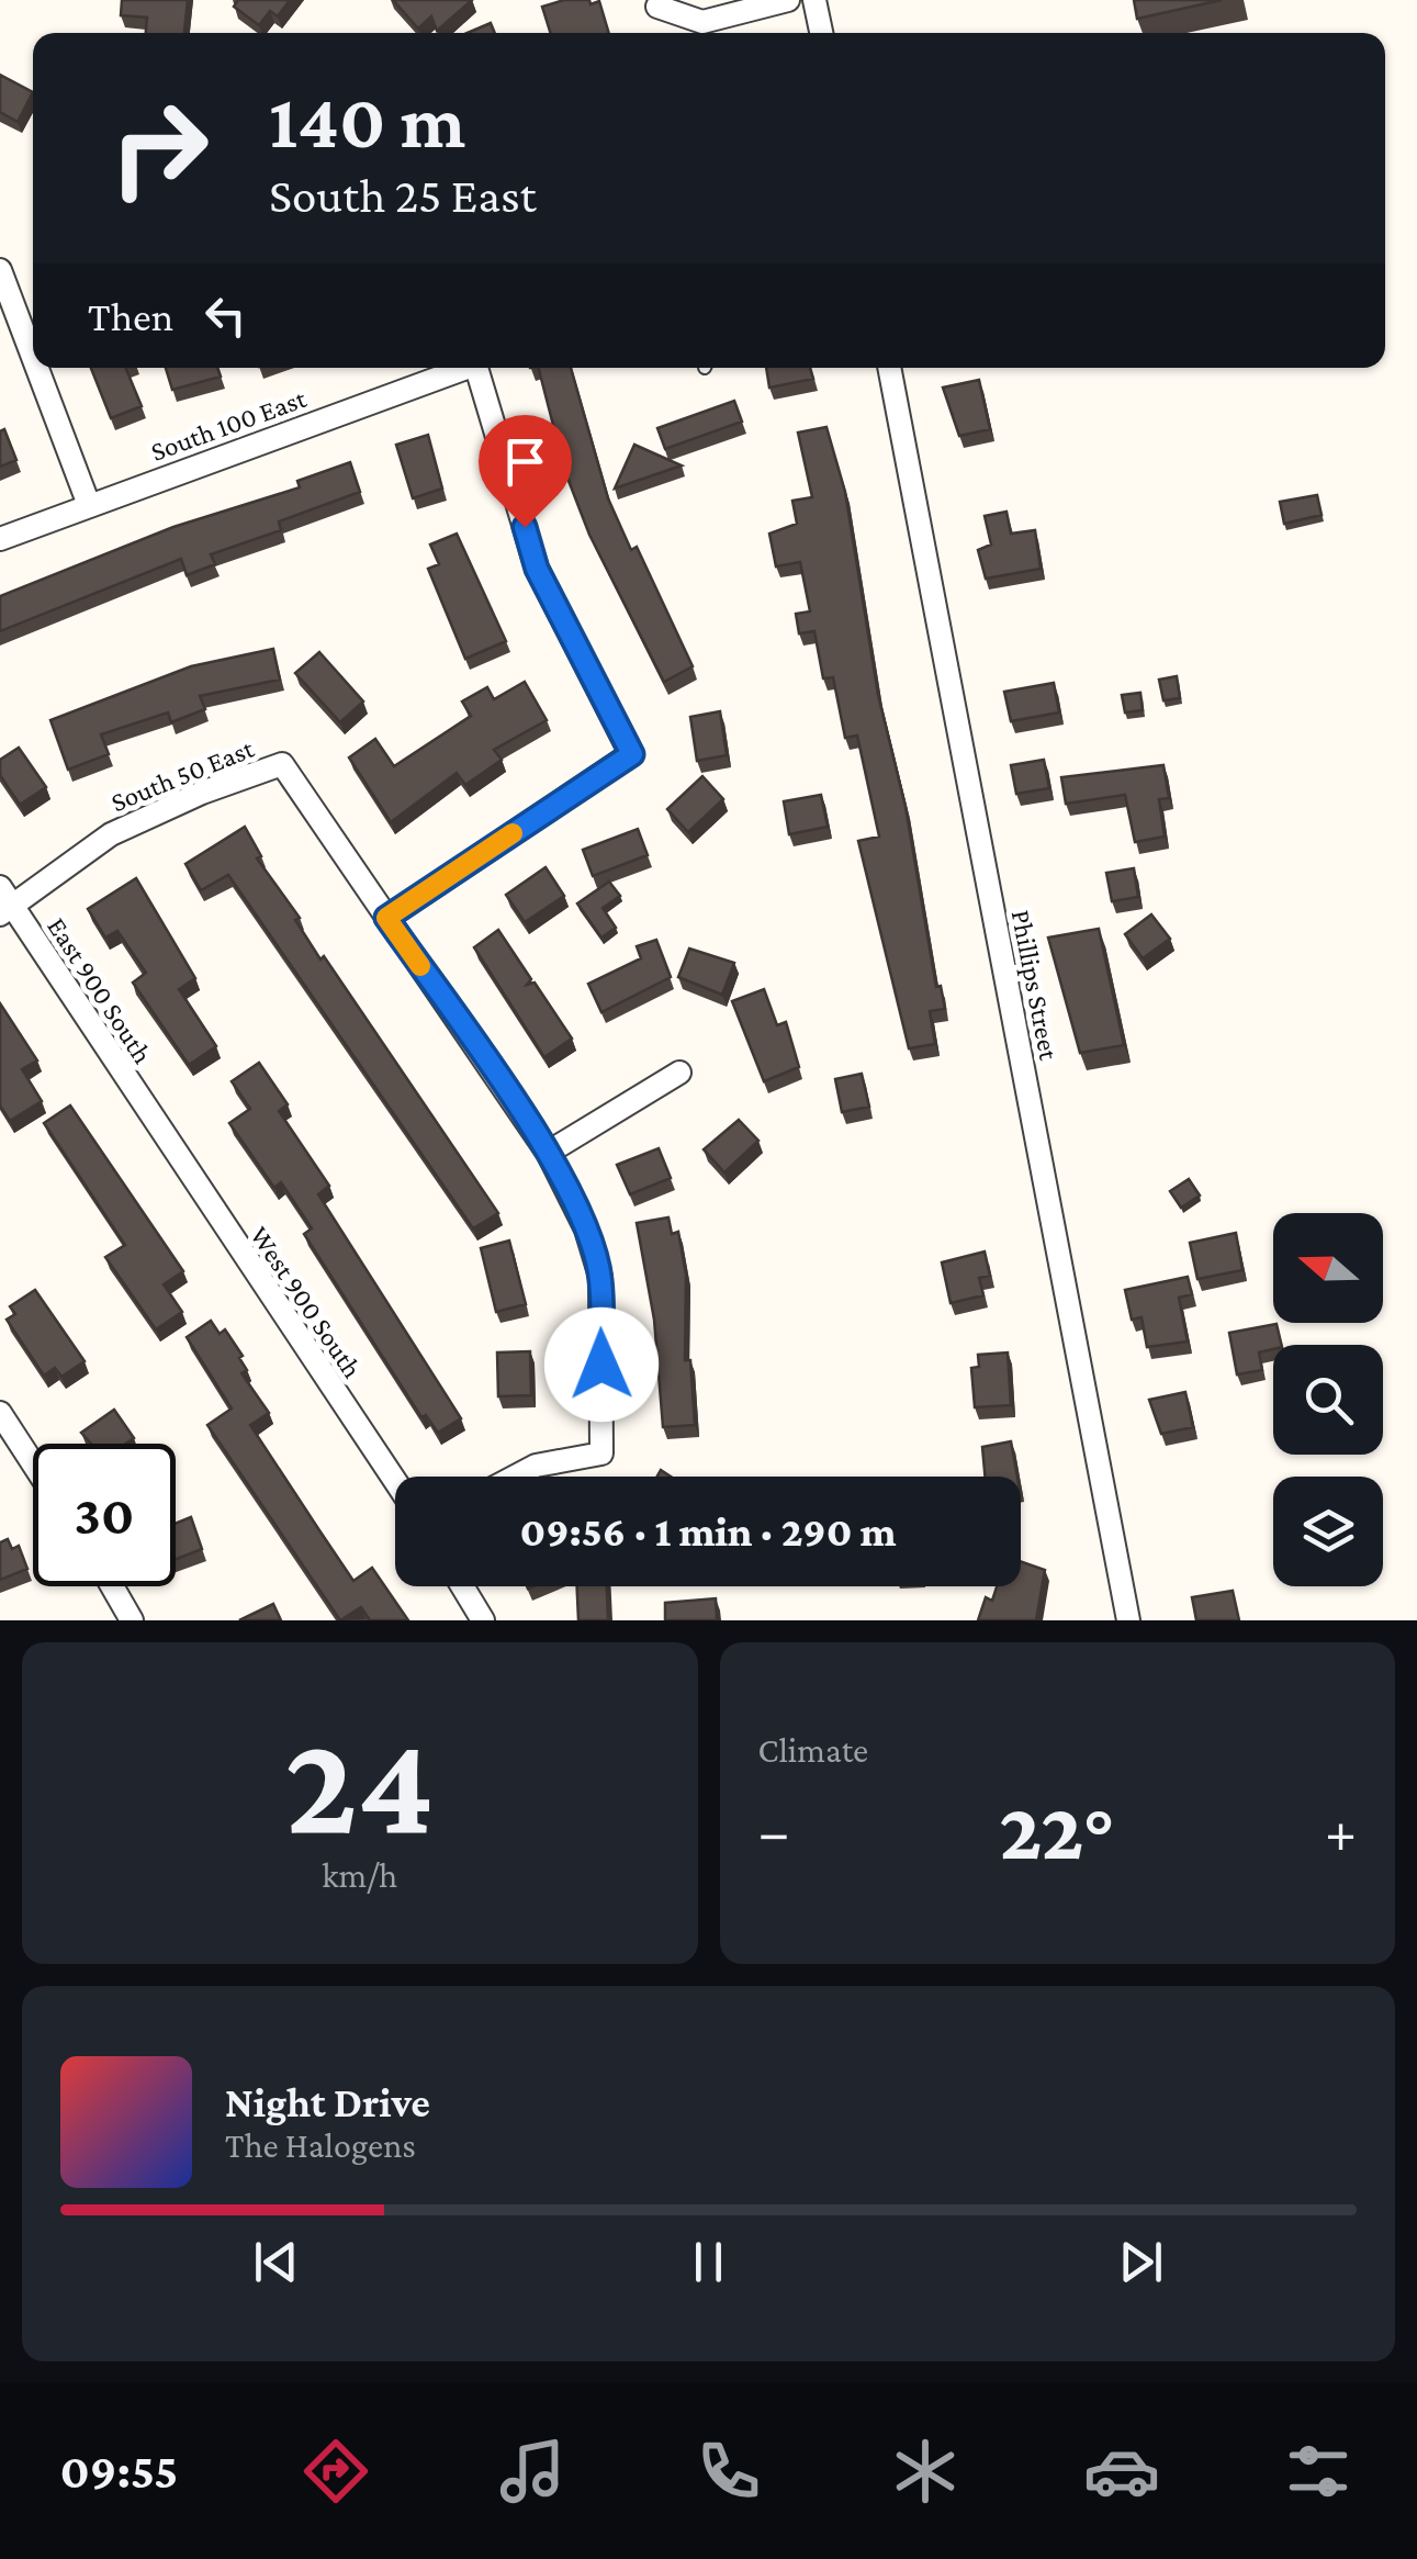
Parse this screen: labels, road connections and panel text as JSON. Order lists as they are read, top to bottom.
{
  "streets": {
    "street": [
      "South 100 East",
      "South 50 East",
      "Phillips Street",
      "East 900 South",
      "West 900 South"
    ]
  },
  "crossings": [
    ["South 50 East", "East 900 South"],
    ["East 900 South", "West 900 South"]
  ],
  "north": "left",
  "page": {
    "turn": ["140 m", "South 25 East"],
    "then": "Then",
    "limit": "30",
    "trip": "09:56 · 1 min · 290 m",
    "tile": [
      ["24", "km/h"],
      "Climate"
    ],
    "heat": ["−", "22°", "+"],
    "song": ["Night Drive", "The Halogens"],
    "tabs": "09:55"
  }
}
